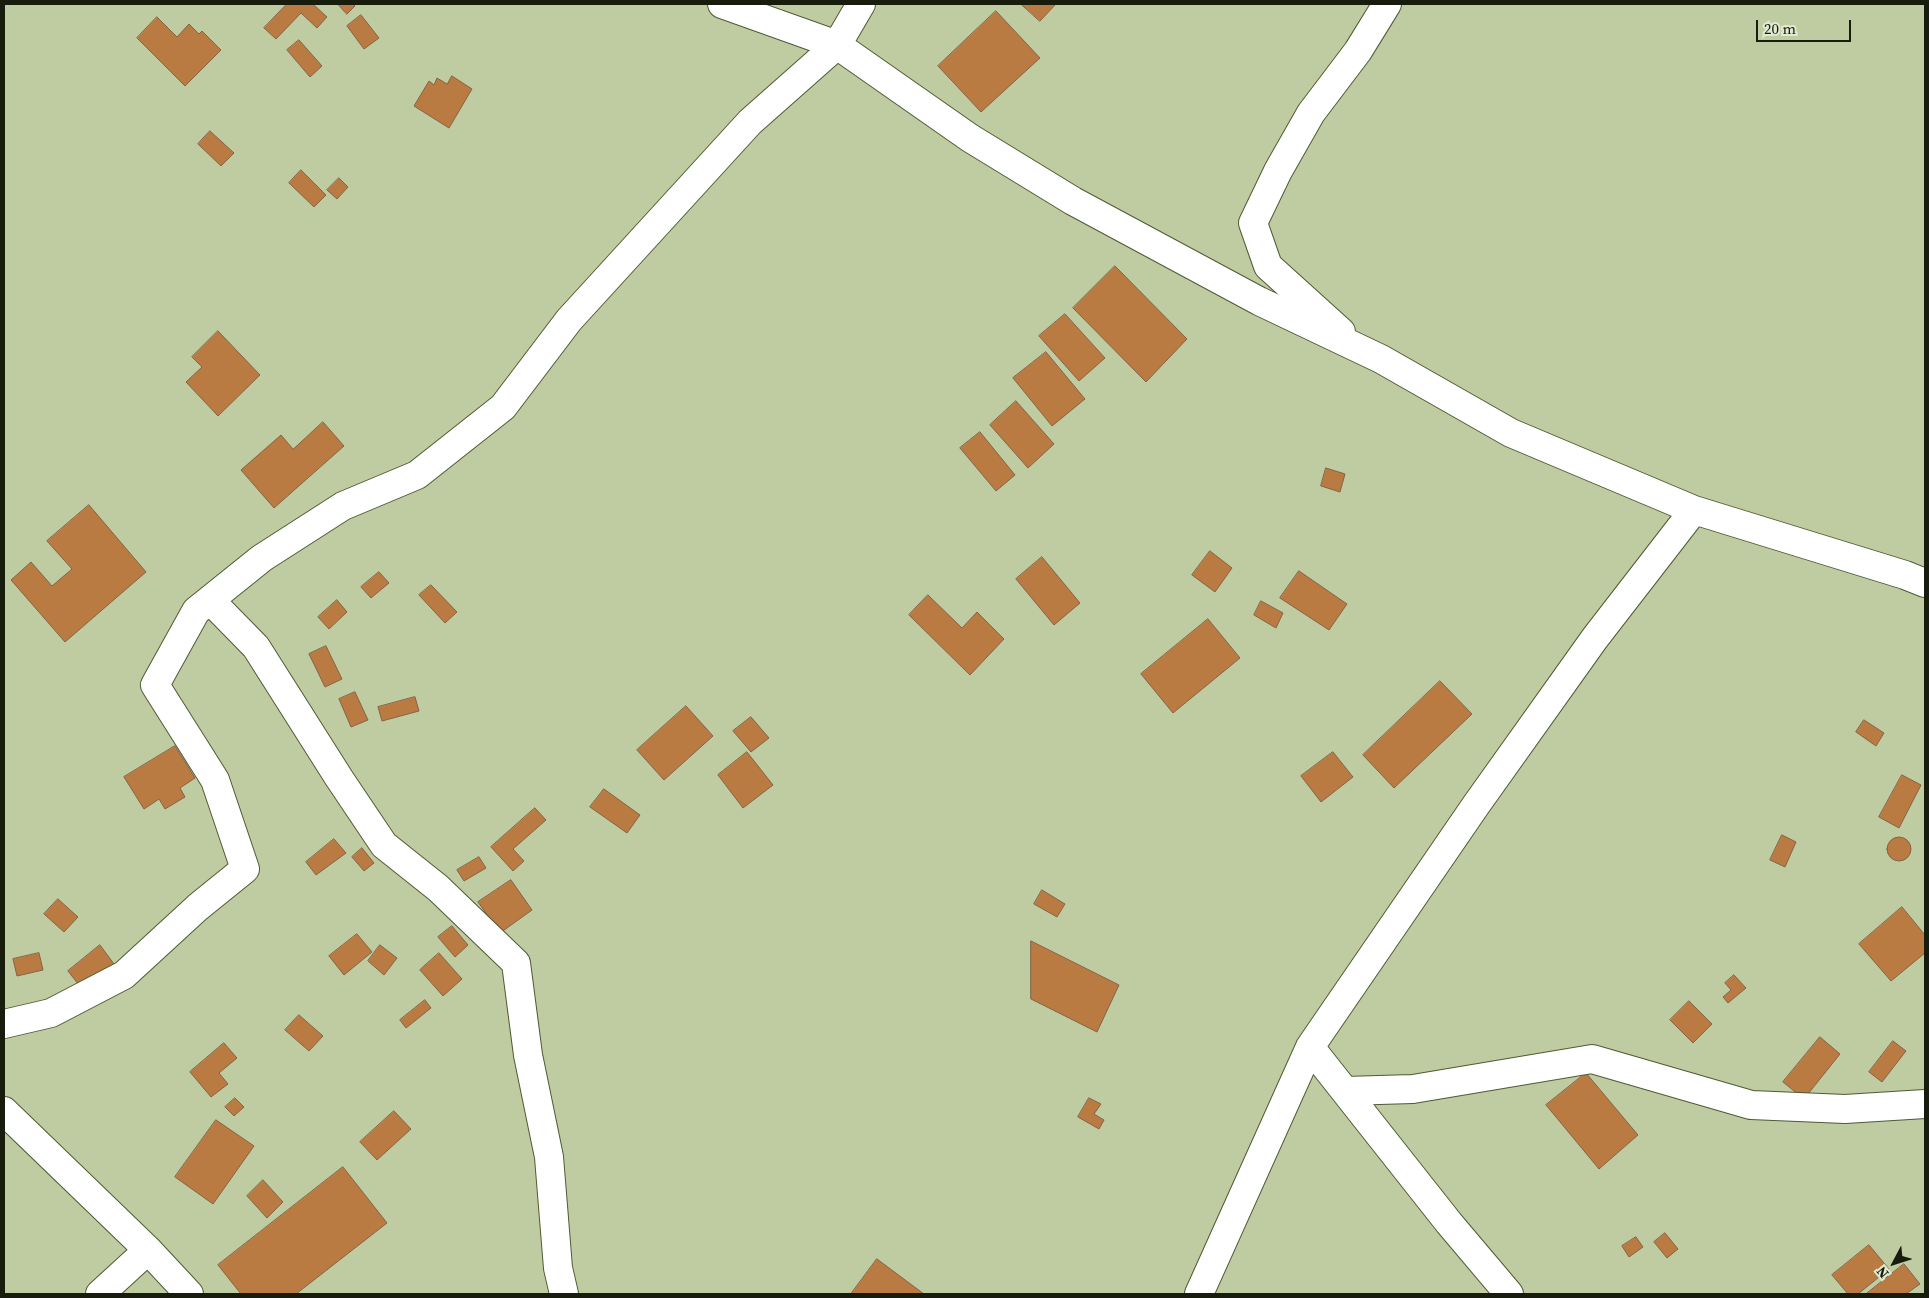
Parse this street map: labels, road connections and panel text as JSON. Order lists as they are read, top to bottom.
{
  "scale_bar": "20 m",
  "north": "bottom left"
}
